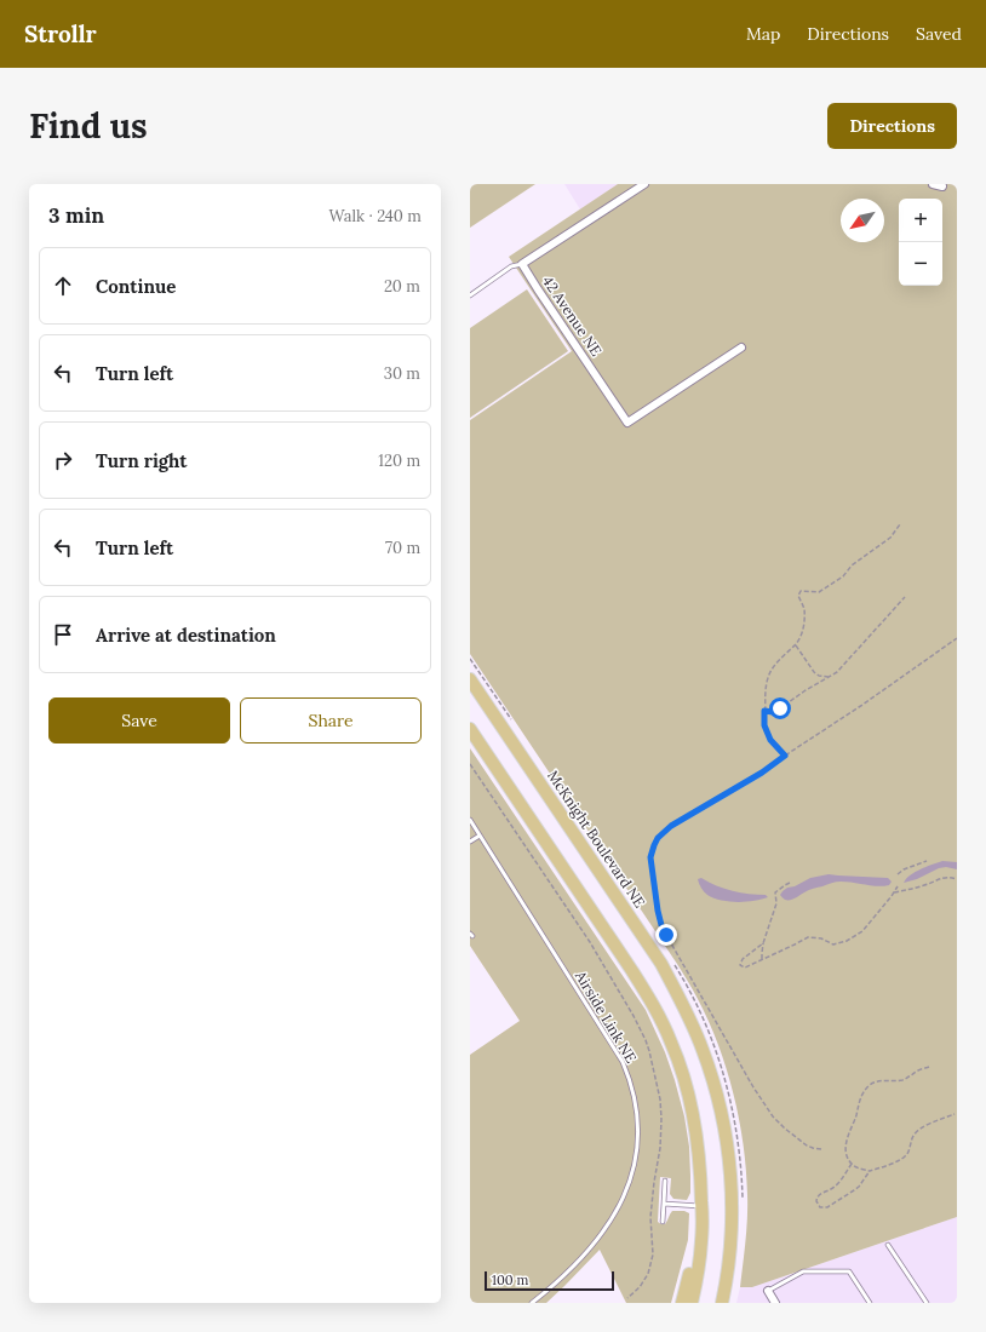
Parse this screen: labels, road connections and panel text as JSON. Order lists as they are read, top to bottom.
{
  "streets": {
    "main road": ["McKnight Boulevard NE"],
    "street": ["42 Avenue NE"],
    "lane": ["Airside Link NE"]
  },
  "scale_bar": "100 m",
  "north": "bottom left",
  "page": {
    "header": "Strollr",
    "nav": ["Map", "Directions", "Saved"],
    "buttons": [
      "Directions",
      ["Save", "Share"]
    ],
    "title": "Find us",
    "heading": ["3 min", "Walk · 240 m"],
    "map_buttons": ["+", "−"],
    "list": [
      ["Continue", "20 m"],
      ["Turn left", "30 m"],
      ["Turn right", "120 m"],
      ["Turn left", "70 m"],
      "Arrive at destination"
    ],
    "scale": "100 m"
  }
}
